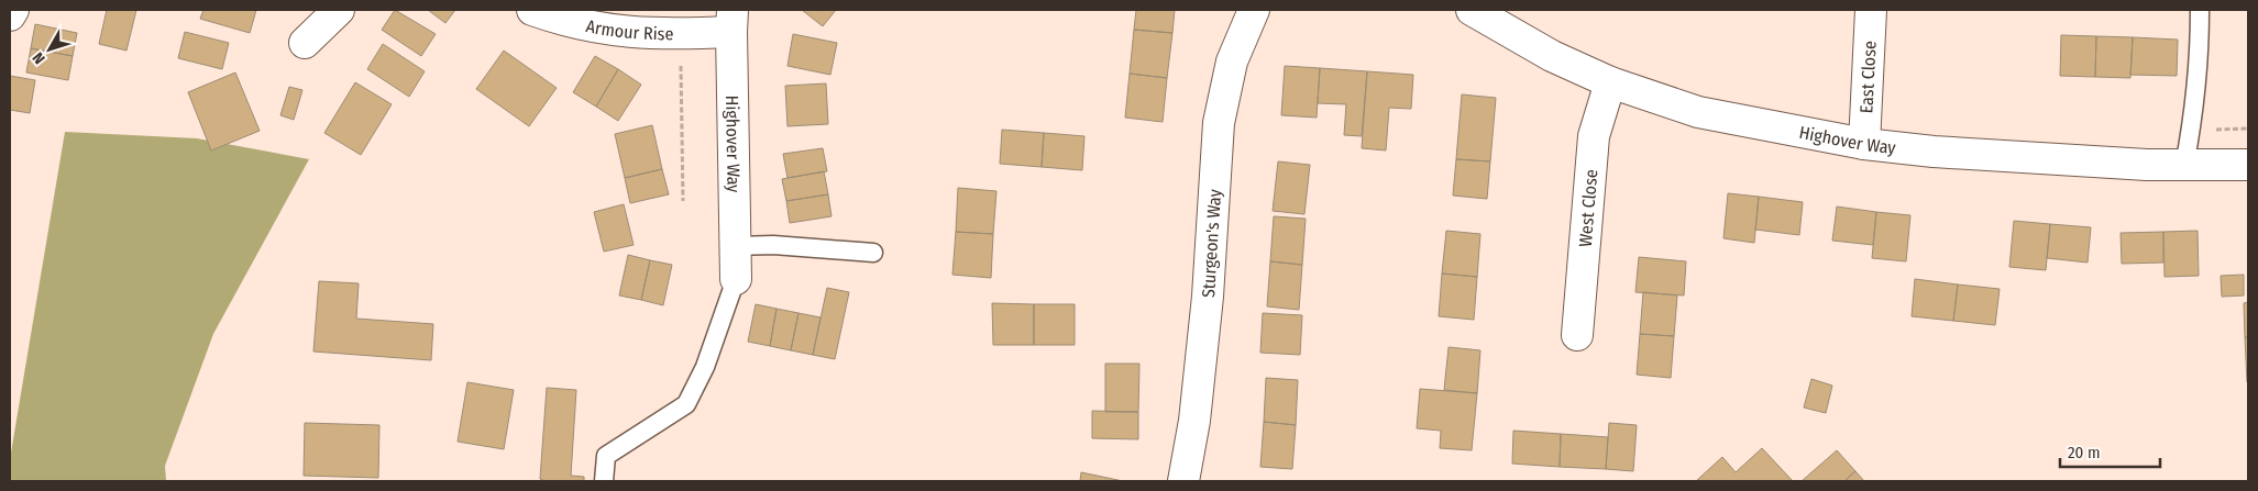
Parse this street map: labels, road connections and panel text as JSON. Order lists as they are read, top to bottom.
{
  "streets": {
    "street": [
      "Armour Rise",
      "East Close",
      "Highover Way",
      "West Close",
      "Sturgeon's Way"
    ]
  },
  "crossings": [
    ["Armour Rise", "Highover Way"],
    ["East Close", "Highover Way"],
    ["Highover Way", "West Close"]
  ],
  "scale_bar": "20 m",
  "north": "bottom left"
}
